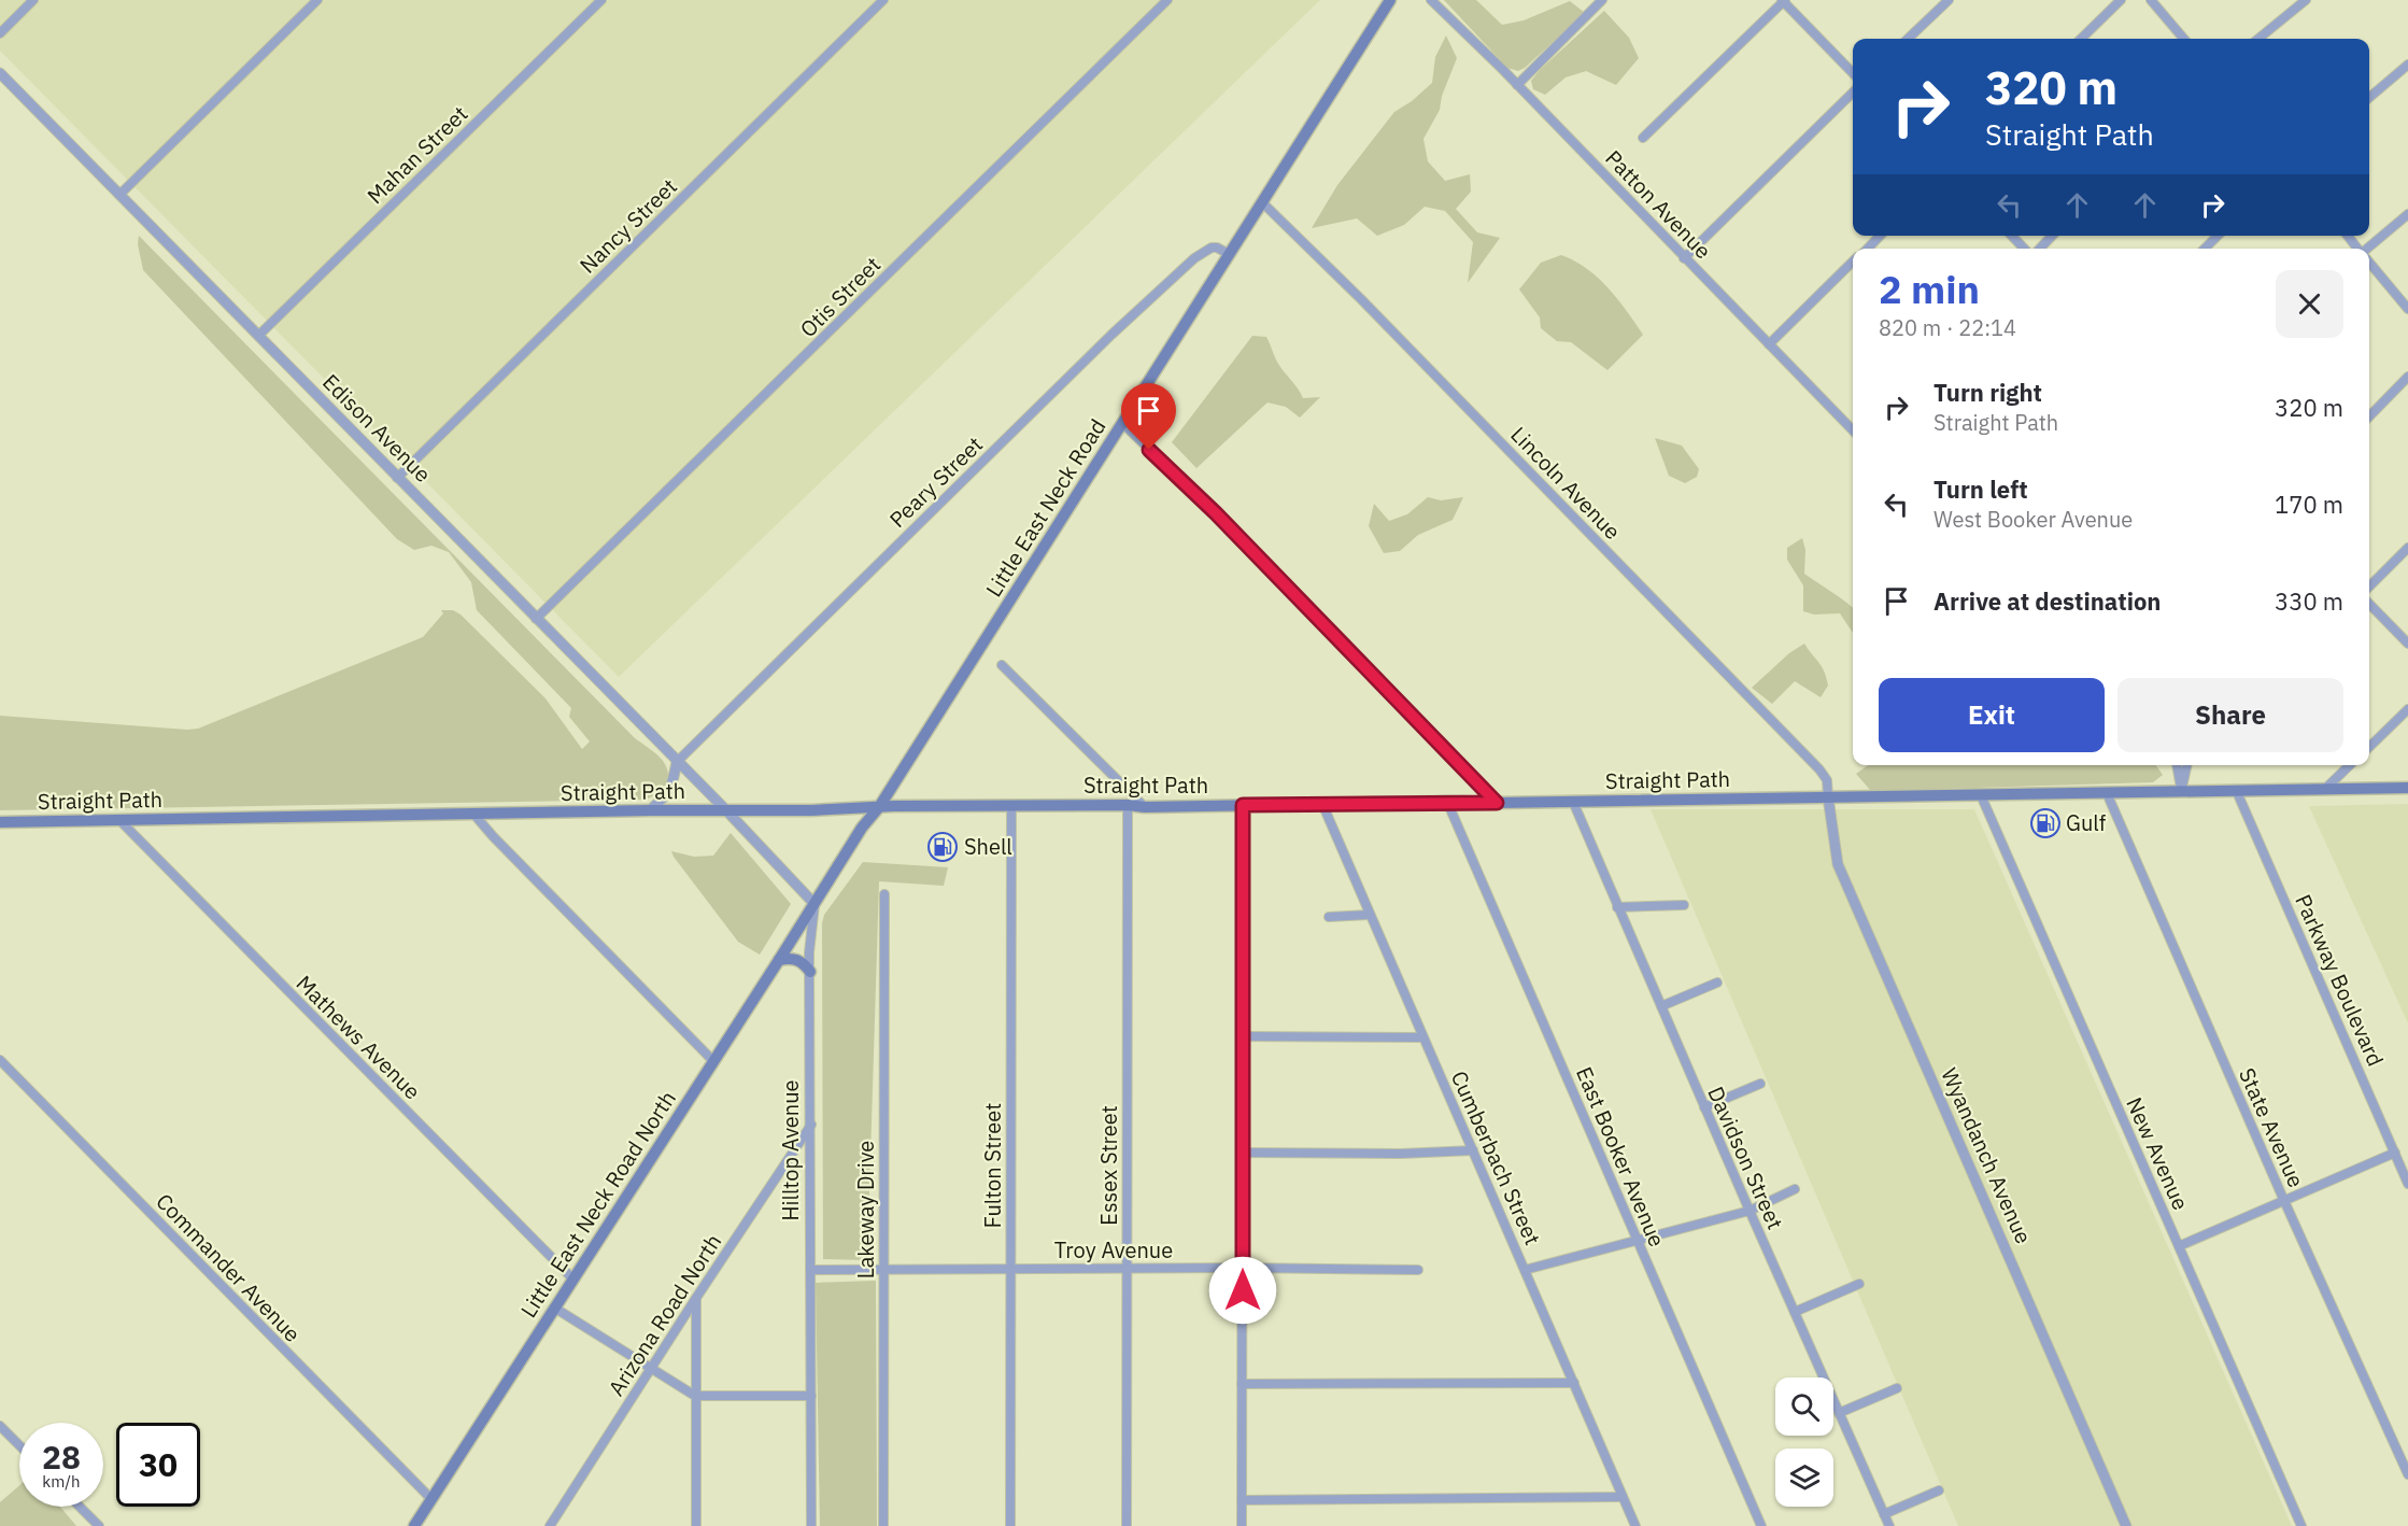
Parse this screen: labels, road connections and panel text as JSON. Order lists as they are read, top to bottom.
{
  "streets": {
    "main road": ["Little East Neck Road", "Straight Path", "Little East Neck Road North"],
    "street": [
      "Mahan Street",
      "Patton Avenue",
      "Nancy Street",
      "Otis Street",
      "Edison Avenue",
      "Peary Street",
      "Lincoln Avenue",
      "Parkway Boulevard",
      "Mathews Avenue",
      "State Avenue",
      "Hilltop Avenue",
      "New Avenue",
      "Wyandanch Avenue",
      "East Booker Avenue",
      "Cumberbach Street",
      "Davidson Street",
      "Fulton Street",
      "Essex Street",
      "Lakeway Drive",
      "Troy Avenue",
      "Commander Avenue",
      "Arizona Road North"
    ]
  },
  "crossings": [
    ["Mahan Street", "Edison Avenue"],
    ["Nancy Street", "Edison Avenue"],
    ["Otis Street", "Edison Avenue"],
    ["Edison Avenue", "Peary Street"],
    ["Edison Avenue", "Straight Path"],
    ["Peary Street", "Little East Neck Road"],
    ["Lincoln Avenue", "Little East Neck Road"],
    ["Lincoln Avenue", "Straight Path"],
    ["Lincoln Avenue", "Wyandanch Avenue"],
    ["Little East Neck Road", "Straight Path"],
    ["Little East Neck Road", "Hilltop Avenue"],
    ["Little East Neck Road", "Little East Neck Road North"],
    ["Straight Path", "Parkway Boulevard"],
    ["Straight Path", "Mathews Avenue"],
    ["Straight Path", "State Avenue"],
    ["Straight Path", "New Avenue"],
    ["Straight Path", "Wyandanch Avenue"],
    ["Straight Path", "East Booker Avenue"],
    ["Straight Path", "Cumberbach Street"],
    ["Straight Path", "Davidson Street"],
    ["Straight Path", "Fulton Street"],
    ["Straight Path", "Essex Street"],
    ["Mathews Avenue", "Little East Neck Road North"],
    ["Hilltop Avenue", "Little East Neck Road North"],
    ["Hilltop Avenue", "Troy Avenue"],
    ["Hilltop Avenue", "Arizona Road North"],
    ["Fulton Street", "Troy Avenue"],
    ["Essex Street", "Troy Avenue"],
    ["Little East Neck Road North", "Commander Avenue"],
    ["Lakeway Drive", "Troy Avenue"]
  ],
  "places": {
    "fuel station": ["Gulf", "Shell"]
  },
  "page": {
    "turn": ["320 m", "Straight Path"],
    "heading": ["2 min", "820 m · 22:14"],
    "list": [
      {
        "name": "Turn right",
        "note": "Straight Path",
        "value": "320 m"
      },
      {
        "name": "Turn left",
        "note": "West Booker Avenue",
        "value": "170 m"
      },
      {
        "name": "Arrive at destination",
        "value": "330 m"
      }
    ],
    "buttons": ["Exit", "Share"],
    "speed": "28 km/h",
    "limit": "30"
  }
}
